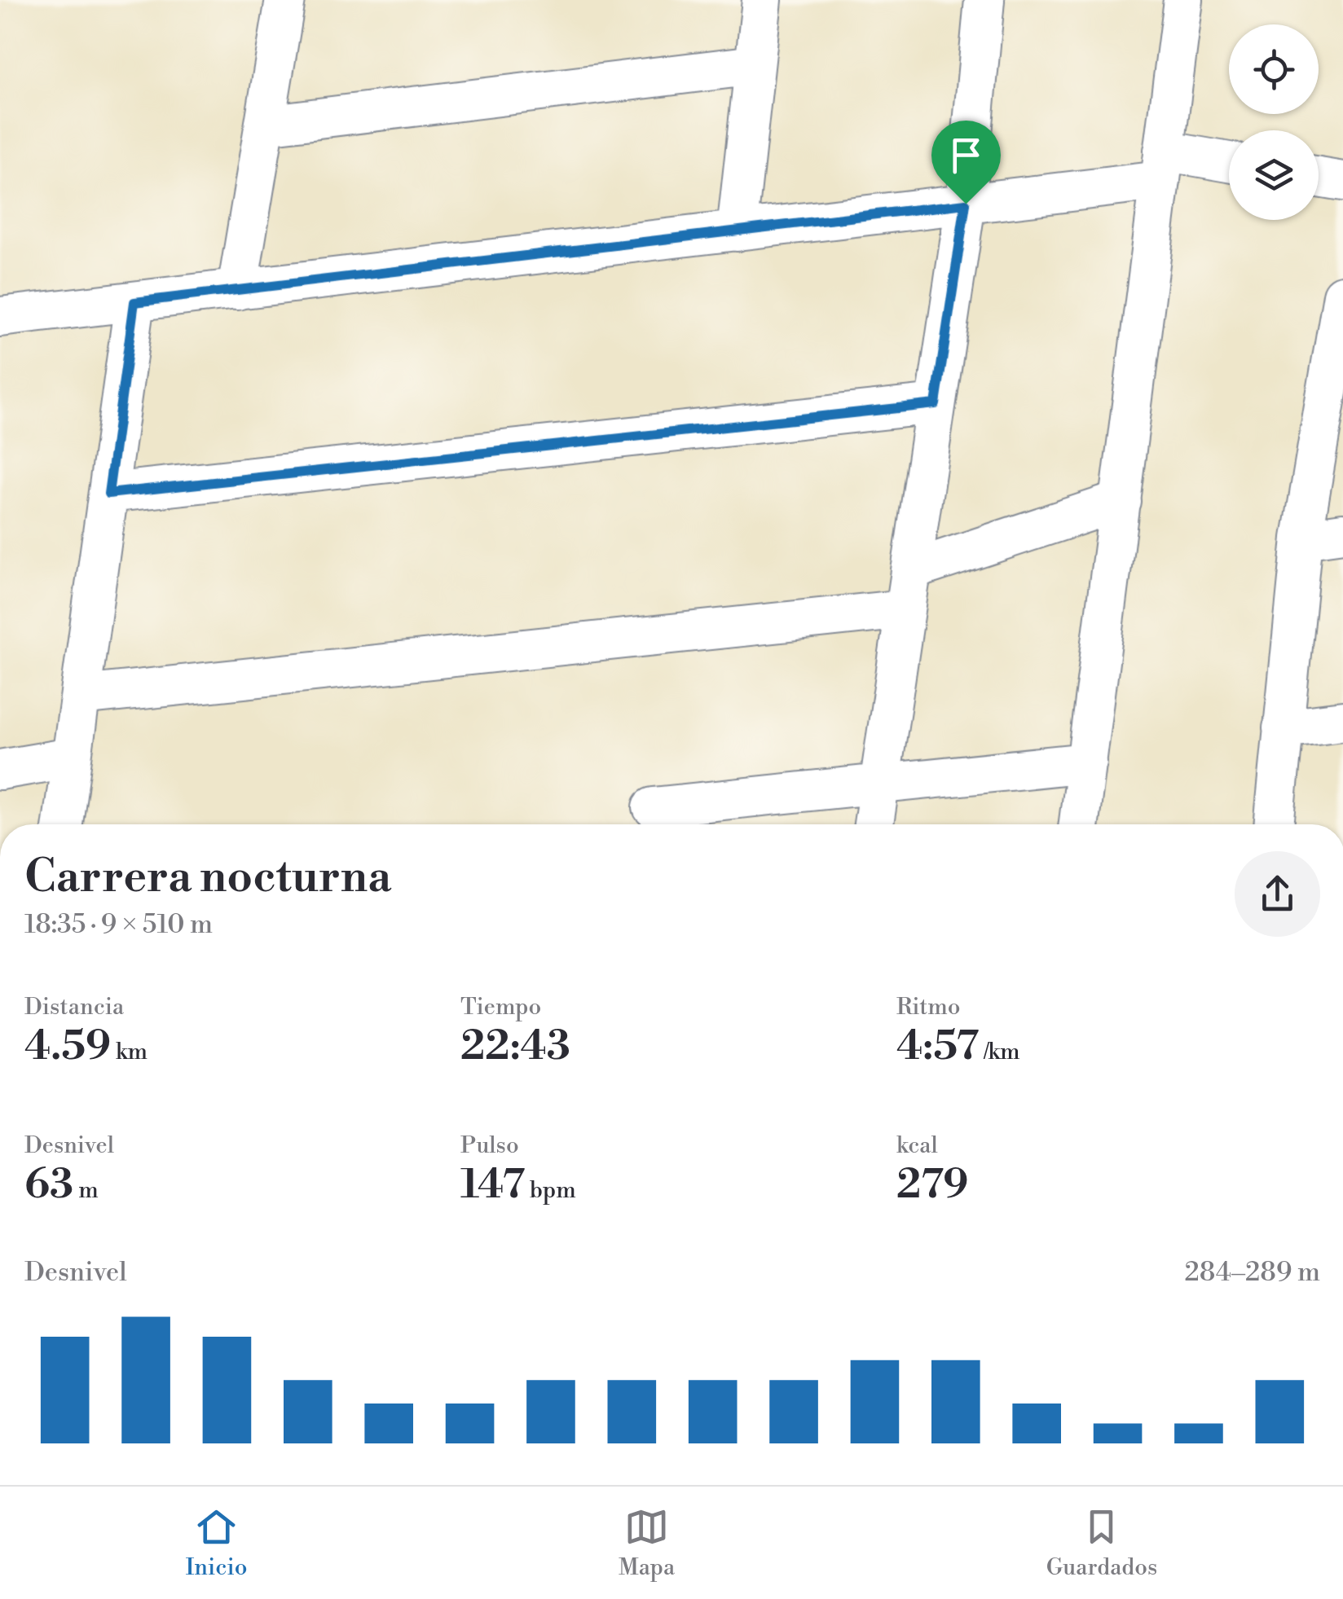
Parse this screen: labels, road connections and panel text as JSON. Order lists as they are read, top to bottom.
{
  "page": {
    "heading": ["Carrera nocturna", "18:35 · 9 × 510 m"],
    "stats": [
      ["Distancia", "4.59 km"],
      ["Tiempo", "22:43"],
      ["Ritmo", "4:57 /km"],
      ["Desnivel", "63 m"],
      ["Pulso", "147 bpm"],
      ["kcal", "279"]
    ],
    "chart": ["Desnivel", "284–289 m"],
    "tabs": ["Inicio", "Mapa", "Guardados"]
  }
}
